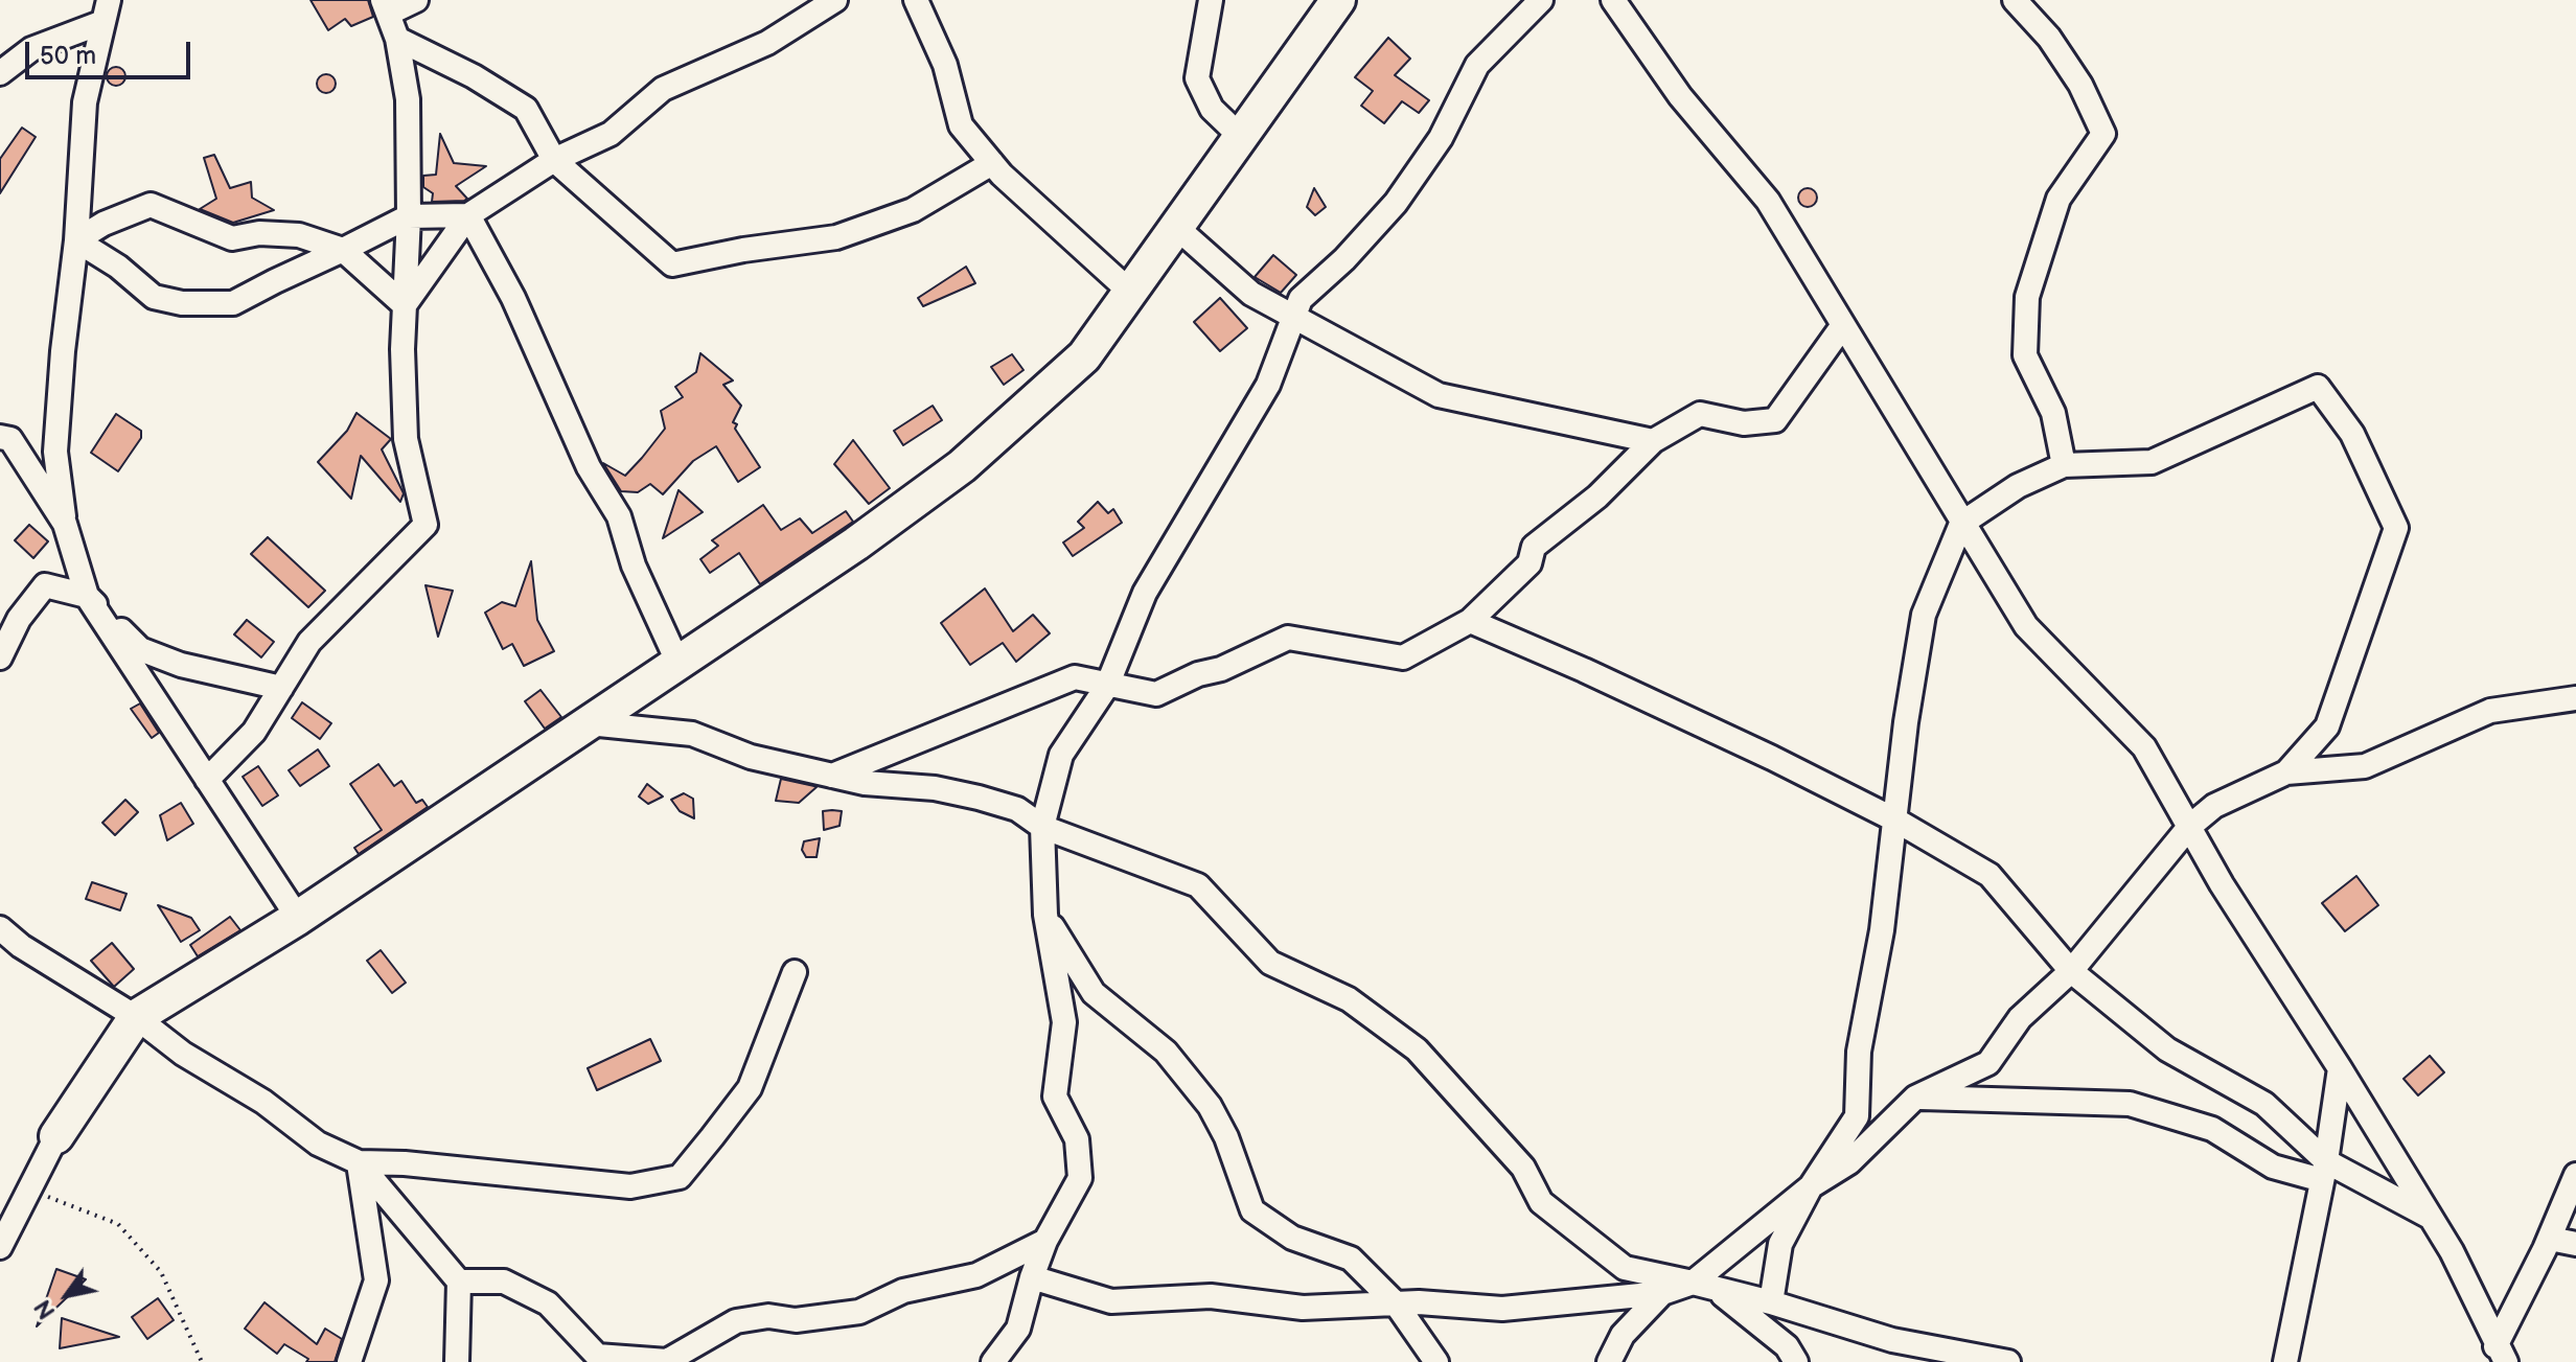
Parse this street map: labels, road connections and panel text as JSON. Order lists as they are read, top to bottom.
{
  "scale_bar": "50 m",
  "north": "bottom left"
}
